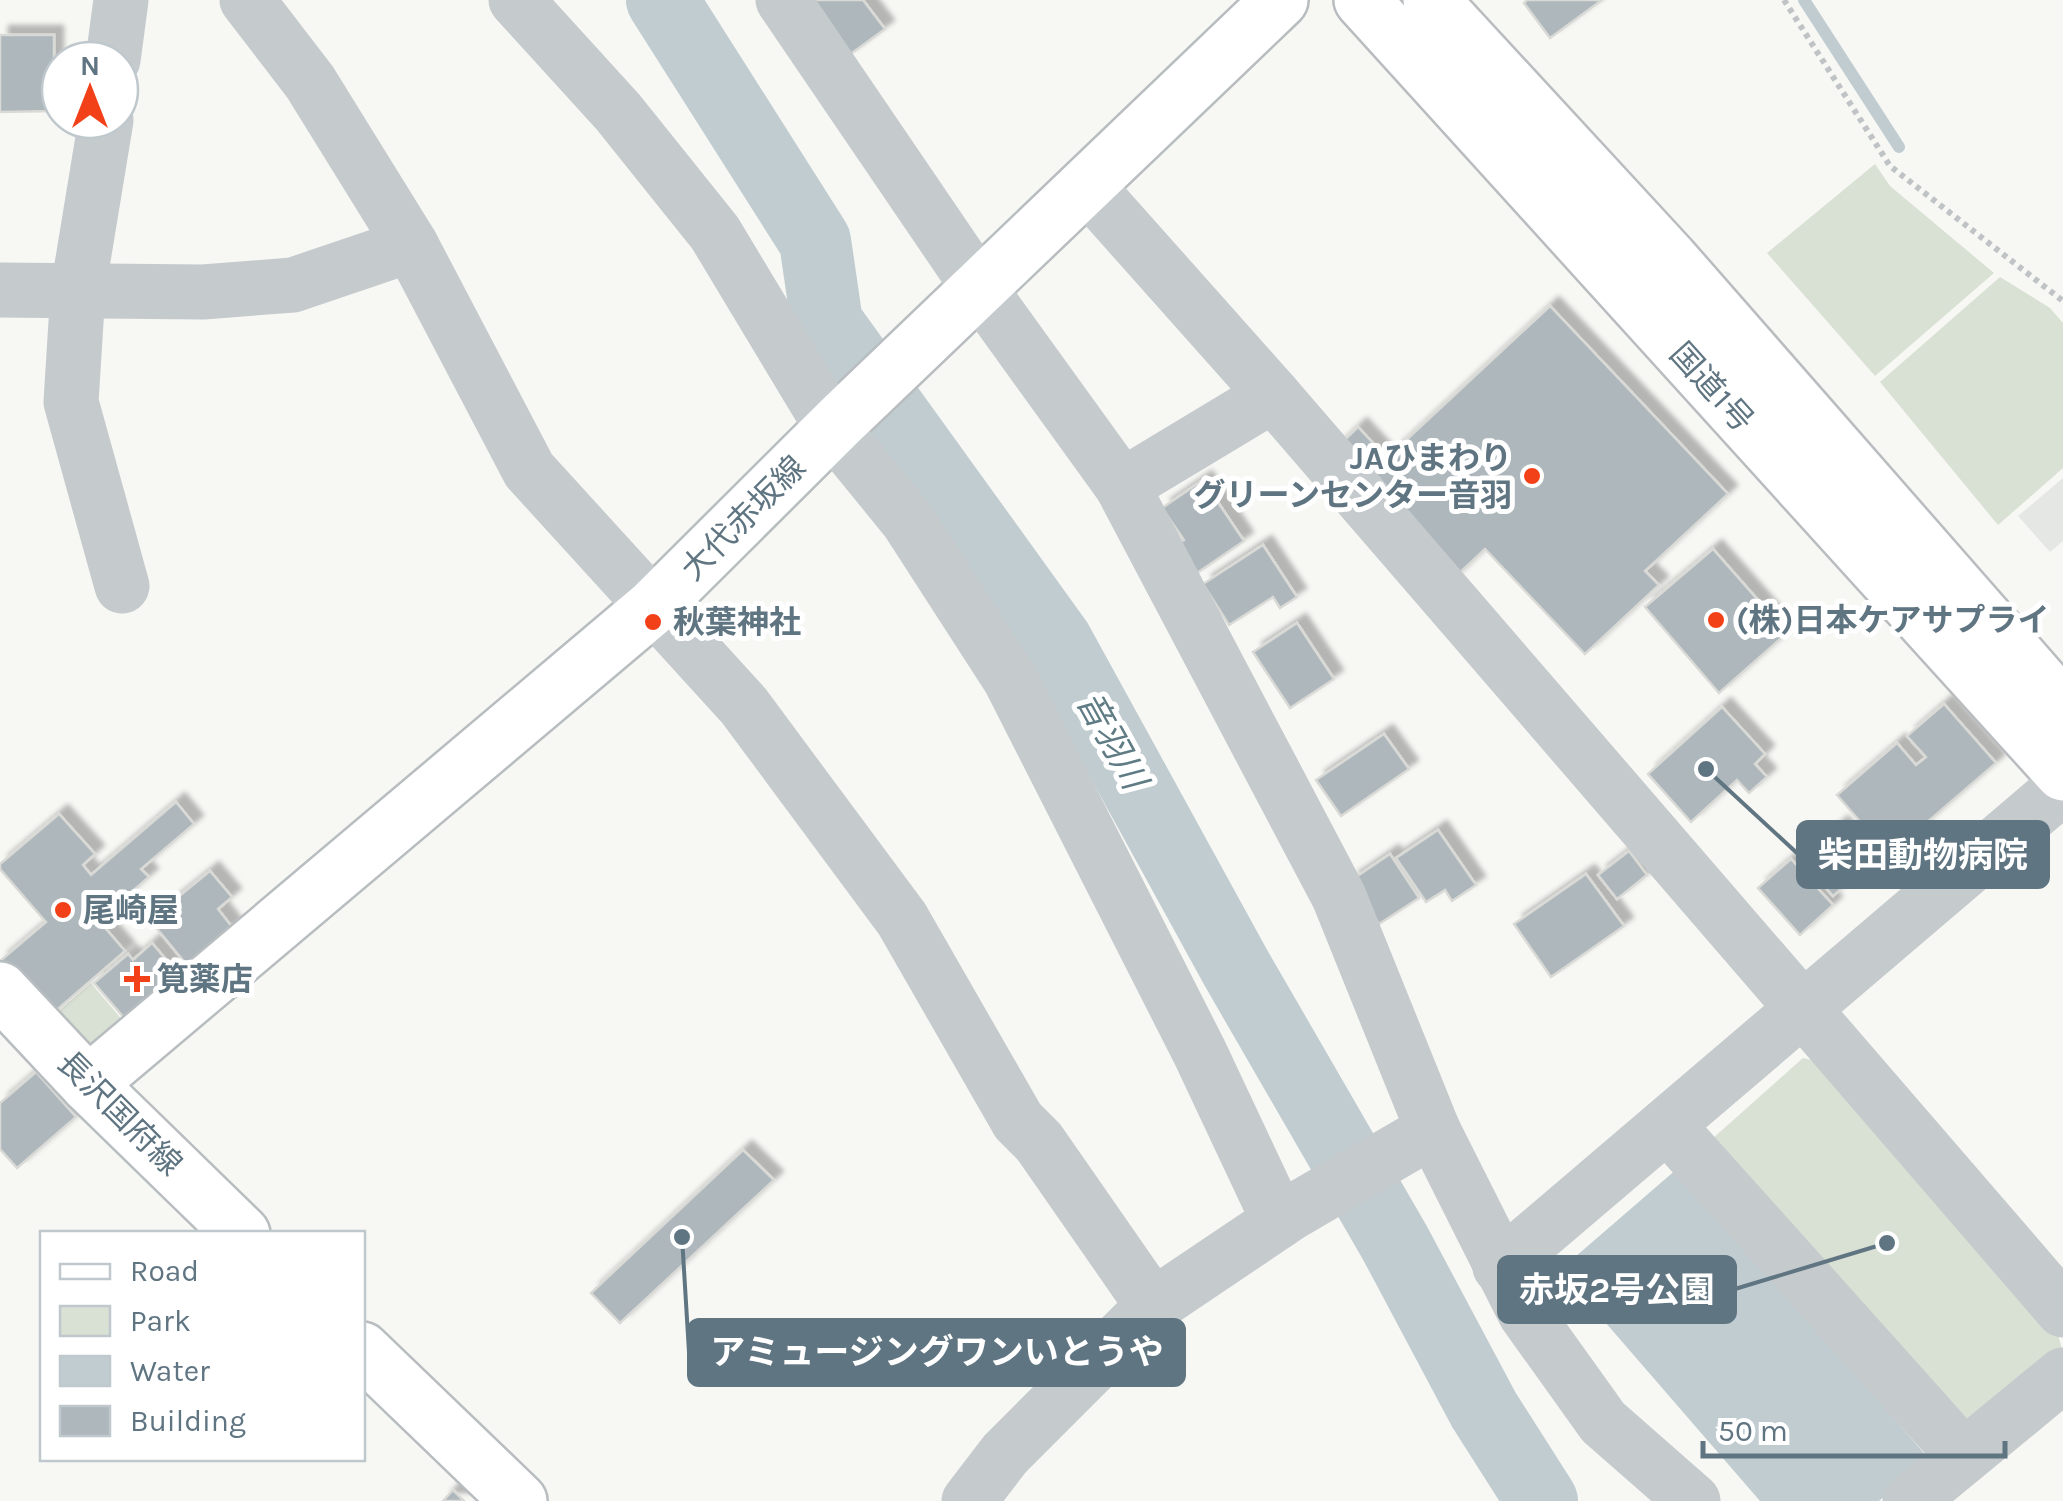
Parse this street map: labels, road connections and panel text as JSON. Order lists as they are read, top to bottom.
{
  "streets": {
    "main road": ["国道1号", "大代赤坂線", "長沢国府線"]
  },
  "crossings": [
    ["大代赤坂線", "長沢国府線"]
  ],
  "water": ["音羽川"],
  "places": {
    "other": [
      "JAひまわり グリーンセンター音羽",
      "(株)日本ケアサプライ",
      "秋葉神社",
      "柴田動物病院",
      "尾崎屋",
      "アミュージングワンいとうや",
      "赤坂2号公園"
    ],
    "health": ["筧薬店"]
  },
  "legend": [
    "Road",
    "Park",
    "Water",
    "Building"
  ],
  "scale_bar": "50 m",
  "north": "top"
}
